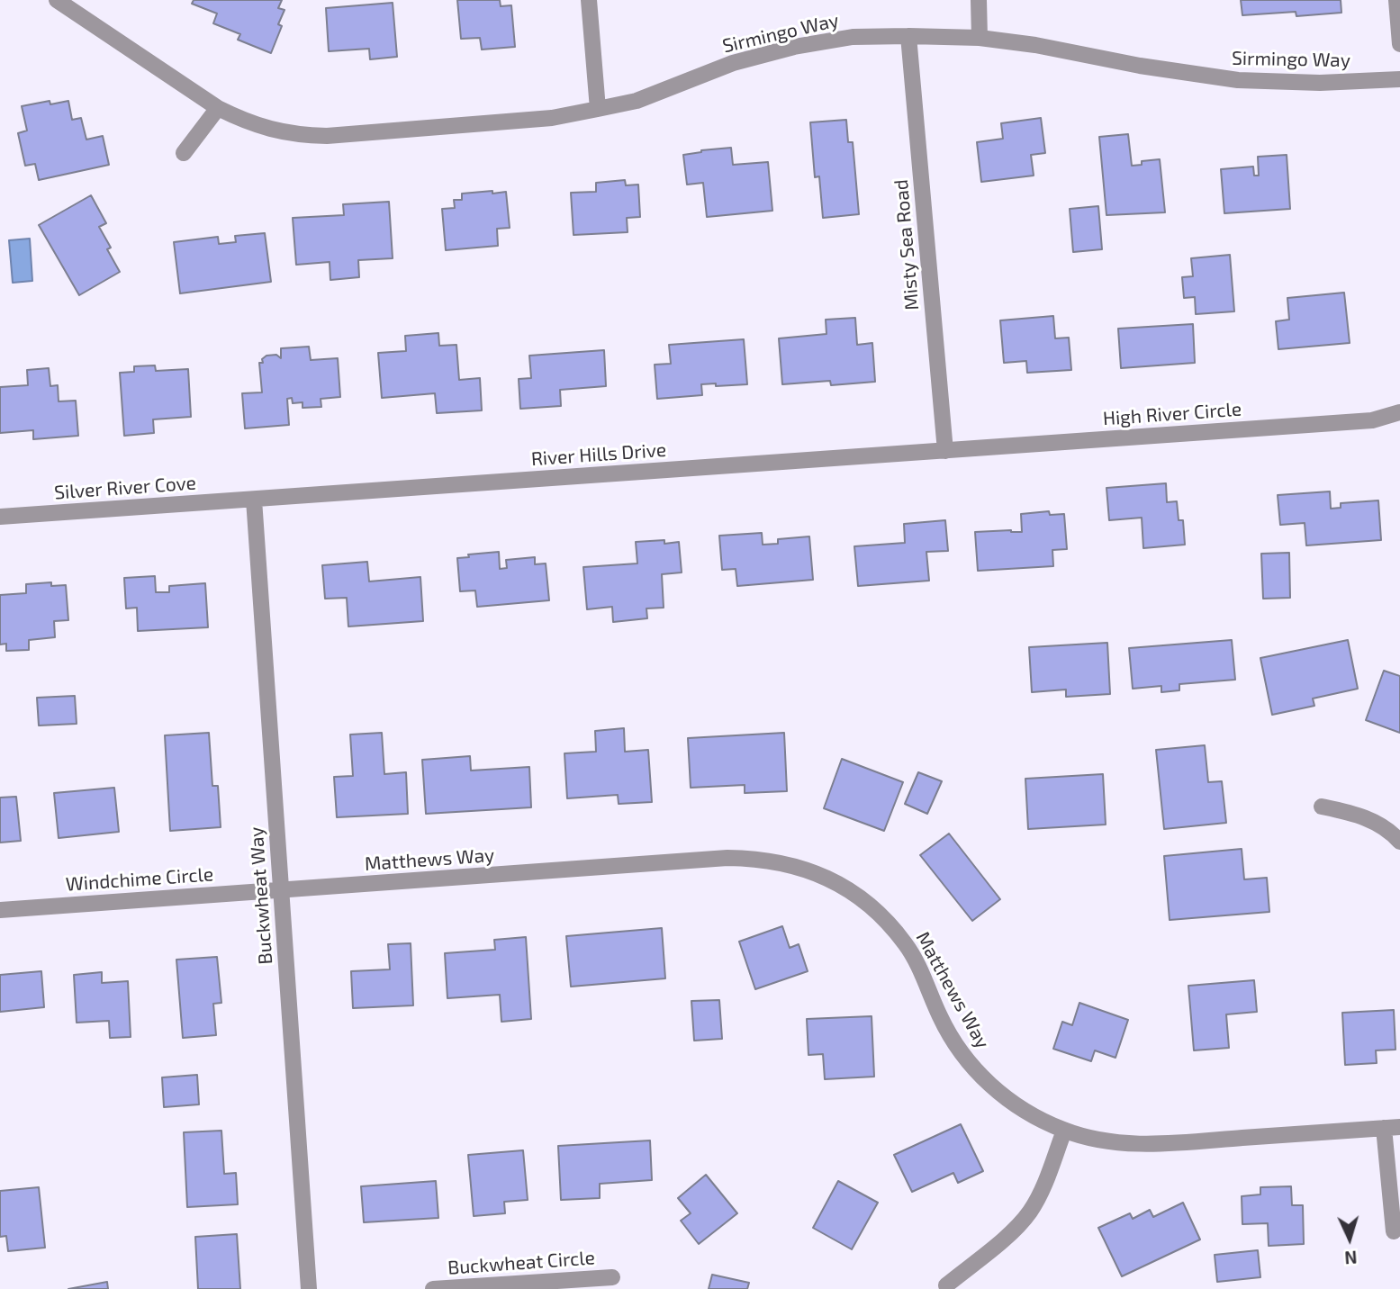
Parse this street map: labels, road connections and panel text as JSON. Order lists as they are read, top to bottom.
{
  "streets": {
    "street": [
      "Sirmingo Way",
      "Misty Sea Road",
      "High River Circle",
      "River Hills Drive",
      "Silver River Cove",
      "Matthews Way",
      "Windchime Circle",
      "Buckwheat Way",
      "Buckwheat Circle"
    ]
  },
  "crossings": [
    ["Sirmingo Way", "Misty Sea Road"],
    ["Misty Sea Road", "High River Circle"],
    ["Misty Sea Road", "River Hills Drive"],
    ["High River Circle", "River Hills Drive"],
    ["River Hills Drive", "Silver River Cove"],
    ["River Hills Drive", "Buckwheat Way"],
    ["Silver River Cove", "Buckwheat Way"],
    ["Matthews Way", "Windchime Circle"],
    ["Matthews Way", "Buckwheat Way"],
    ["Windchime Circle", "Buckwheat Way"]
  ],
  "north": "bottom"
}
